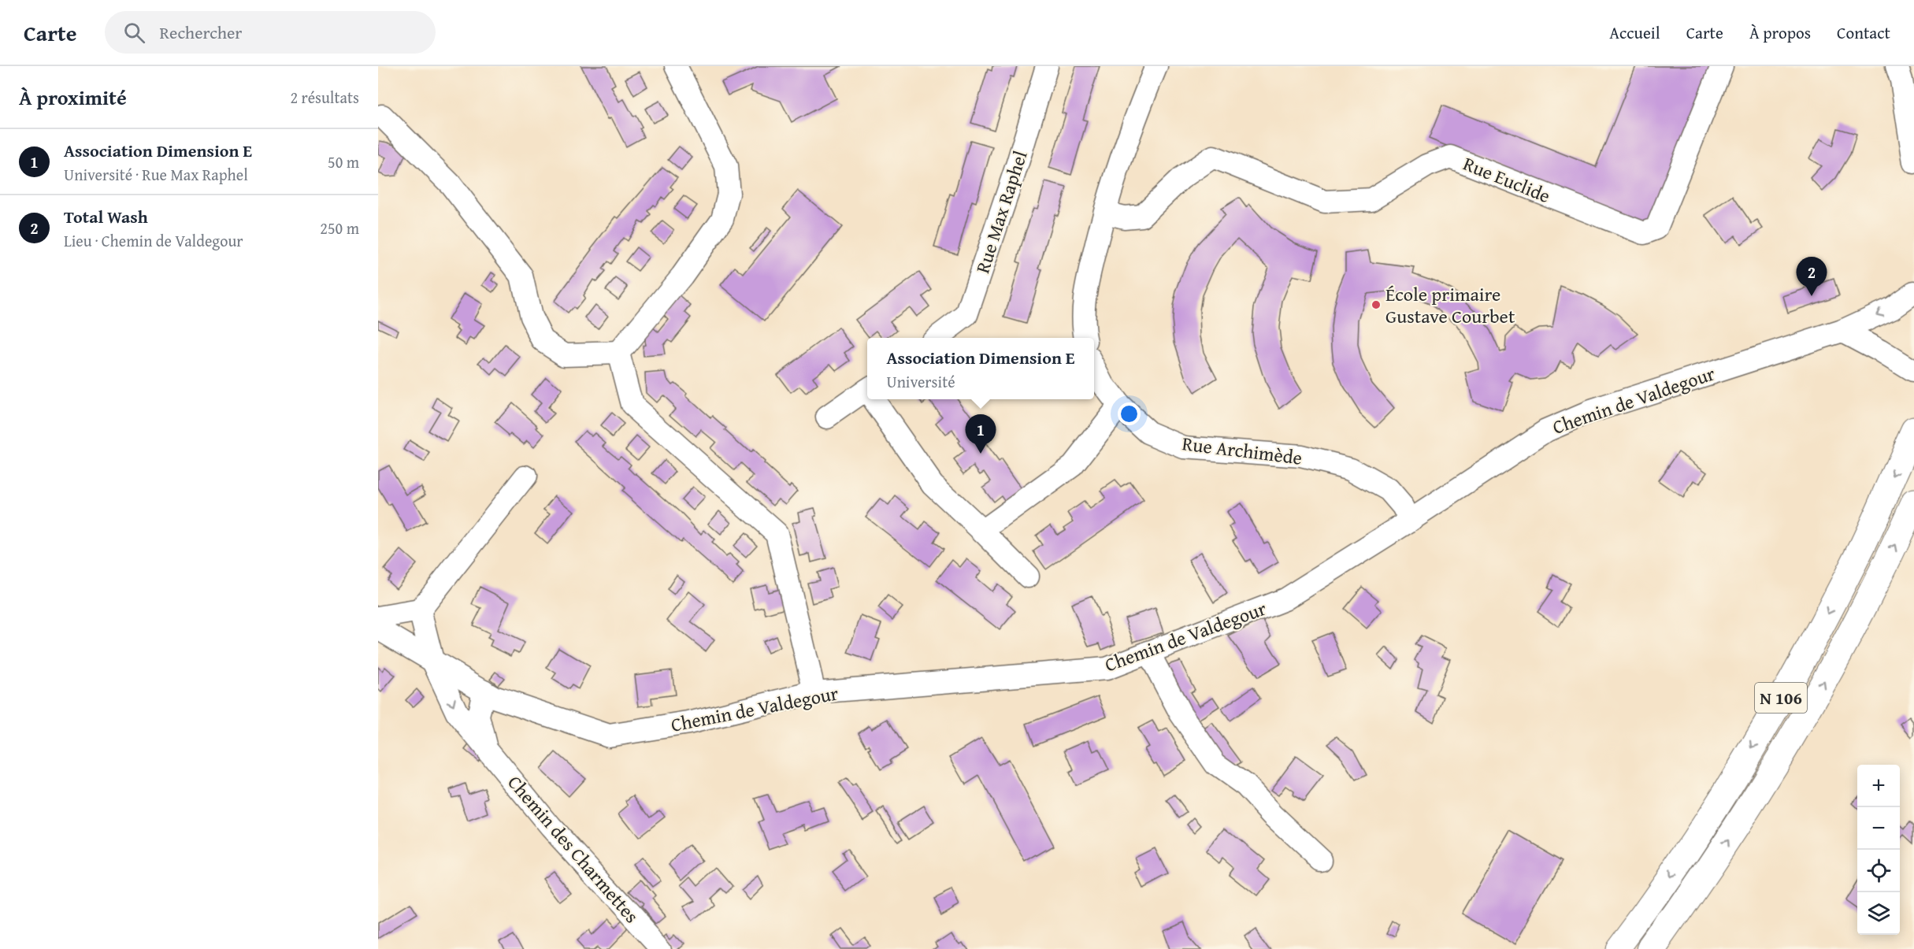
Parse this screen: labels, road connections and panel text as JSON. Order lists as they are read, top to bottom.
{
  "streets": {
    "main road": ["N 106"],
    "street": [
      "Rue Euclide",
      "Rue Max Raphel",
      "Chemin de Valdegour",
      "Rue Archimède",
      "Chemin des Charmettes"
    ]
  },
  "crossings": [
    ["Chemin de Valdegour", "Rue Archimède"],
    ["Chemin de Valdegour", "Chemin des Charmettes"]
  ],
  "places": ["École primaire Gustave Courbet"],
  "page": {
    "header": "Carte",
    "search": "Rechercher",
    "nav": [
      "Accueil",
      "Carte",
      "À propos",
      "Contact"
    ],
    "heading": ["À proximité", "2 résultats"],
    "list": [
      {
        "mark": "1",
        "name": "Association Dimension E",
        "note": "Université · Rue Max Raphel",
        "value": "50 m"
      },
      {
        "mark": "2",
        "name": "Total Wash",
        "note": "Lieu · Chemin de Valdegour",
        "value": "250 m"
      }
    ],
    "pins": ["2", "1"],
    "popup": ["Association Dimension E", "Université"],
    "map_buttons": ["+", "−"]
  }
}
